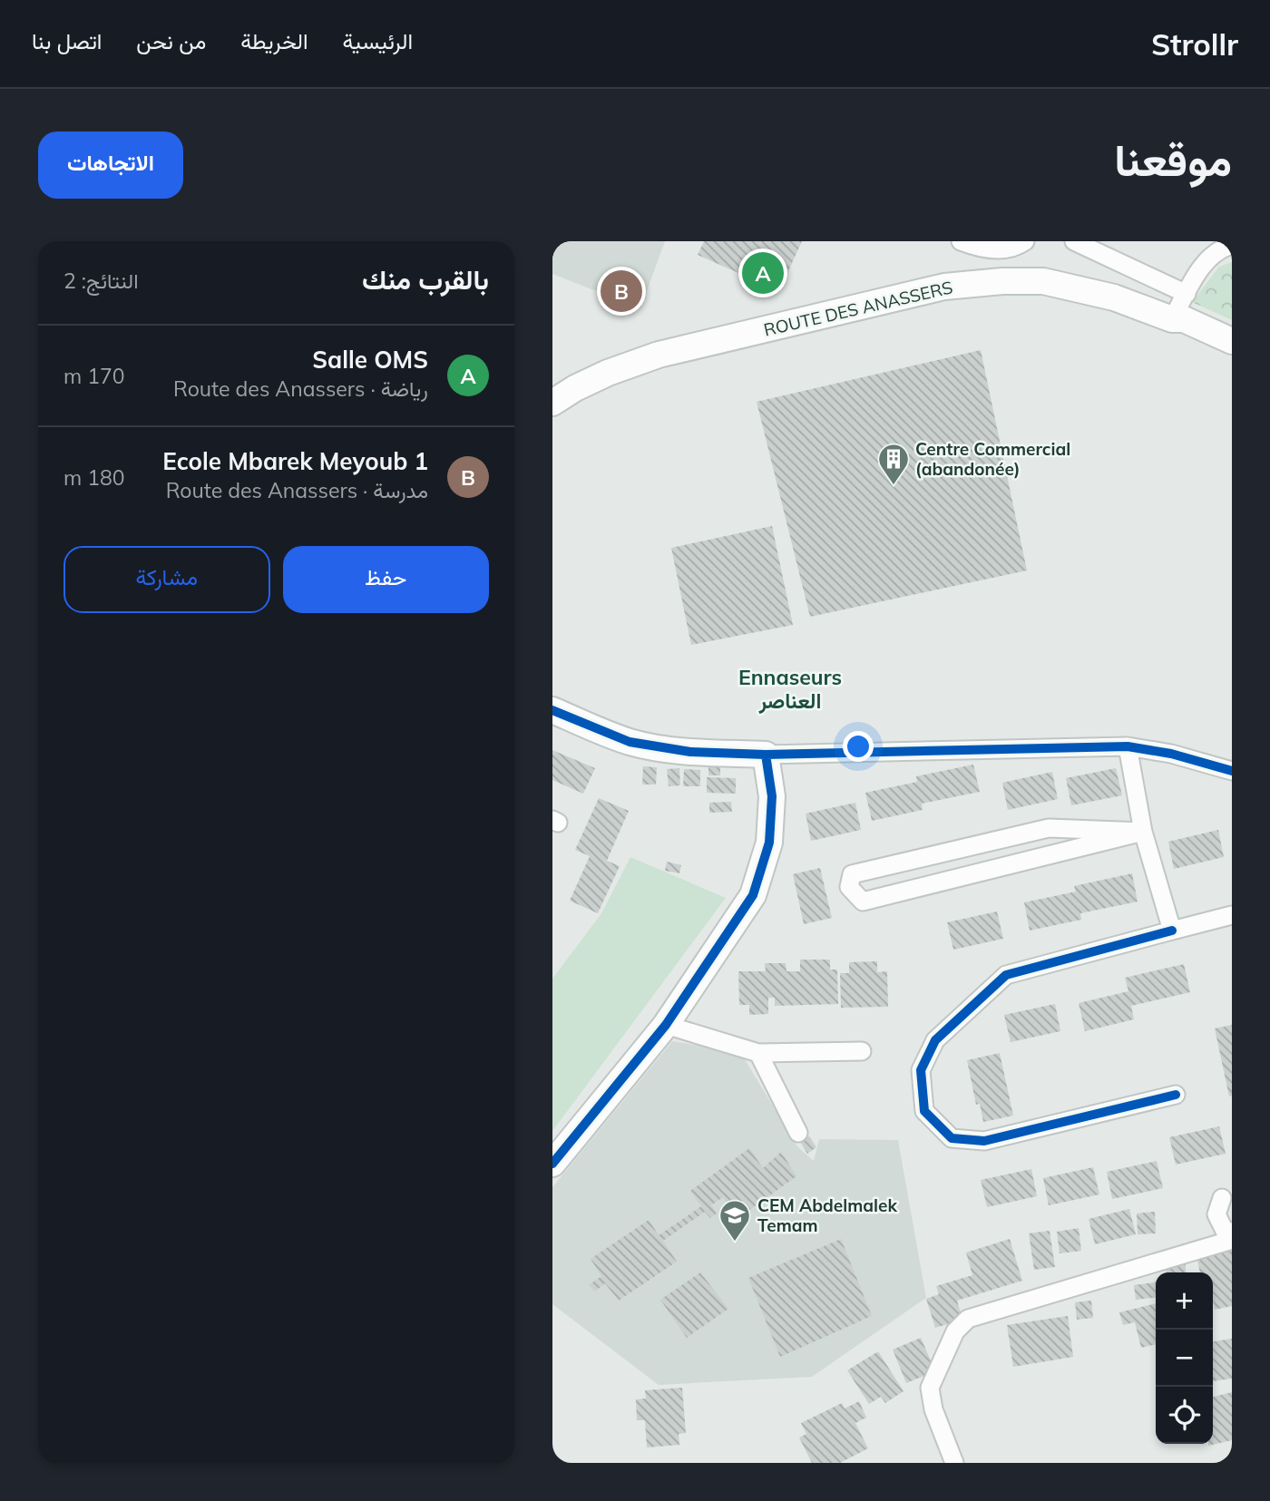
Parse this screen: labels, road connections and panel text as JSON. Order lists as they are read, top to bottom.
{
  "streets": {
    "main road": ["ROUTE DES ANASSERS"]
  },
  "districts": ["Ennaseurs العناصر"],
  "places": {
    "building": ["Centre Commercial (abandonée)"],
    "school or university": ["CEM Abdelmalek Temam"]
  },
  "page": {
    "header": "Strollr",
    "nav": [
      "الرئيسية",
      "الخريطة",
      "من نحن",
      "اتصل بنا"
    ],
    "title": "موقعنا",
    "buttons": [
      "الاتجاهات",
      ["حفظ", "مشاركة"]
    ],
    "heading": ["بالقرب منك", "النتائج: 2"],
    "pins": ["A", "B"],
    "list": [
      {
        "mark": "A",
        "name": "Salle OMS",
        "note": "رياضة · Route des Anassers",
        "value": "170 m"
      },
      {
        "mark": "B",
        "name": "Ecole Mbarek Meyoub 1",
        "note": "مدرسة · Route des Anassers",
        "value": "180 m"
      }
    ],
    "map_buttons": ["+", "−"]
  }
}
